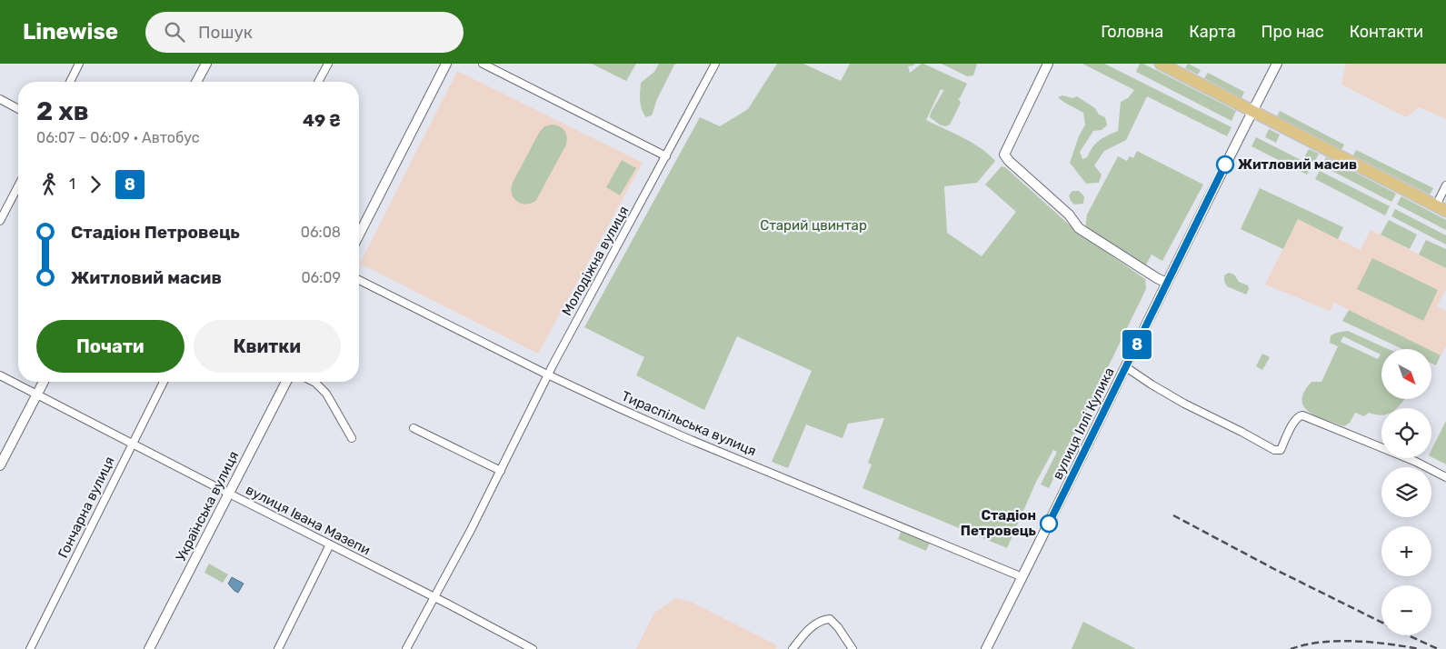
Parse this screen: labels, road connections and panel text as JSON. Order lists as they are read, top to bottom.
{
  "streets": {
    "street": [
      "Молодіжна вулиця",
      "Тираспільська вулиця",
      "вулиця Іллі Кулика",
      "Українська вулиця",
      "Гончарна вулиця",
      "вулиця Івана Мазепи"
    ]
  },
  "crossings": [
    ["Молодіжна вулиця", "Тираспільська вулиця"],
    ["Молодіжна вулиця", "вулиця Івана Мазепи"],
    ["Тираспільська вулиця", "вулиця Іллі Кулика"],
    ["Українська вулиця", "вулиця Івана Мазепи"],
    ["Гончарна вулиця", "вулиця Івана Мазепи"]
  ],
  "parks": ["Старий цвинтар"],
  "places": ["Житловий масив", "Стадіон Петровець"],
  "lines": ["bus line 8"],
  "north": "bottom right",
  "page": {
    "header": "Linewise",
    "search": "Пошук",
    "nav": [
      "Головна",
      "Карта",
      "Про нас",
      "Контакти"
    ],
    "on_map": "8",
    "heading": ["2 хв", "06:07 – 06:09 · Автобус", "49 ₴"],
    "legs": ["1", "8"],
    "list": [
      {
        "name": "Стадіон Петровець",
        "value": "06:08"
      },
      {
        "name": "Житловий масив",
        "value": "06:09"
      }
    ],
    "buttons": ["Почати", "Квитки"],
    "map_buttons": ["+", "−"]
  }
}
